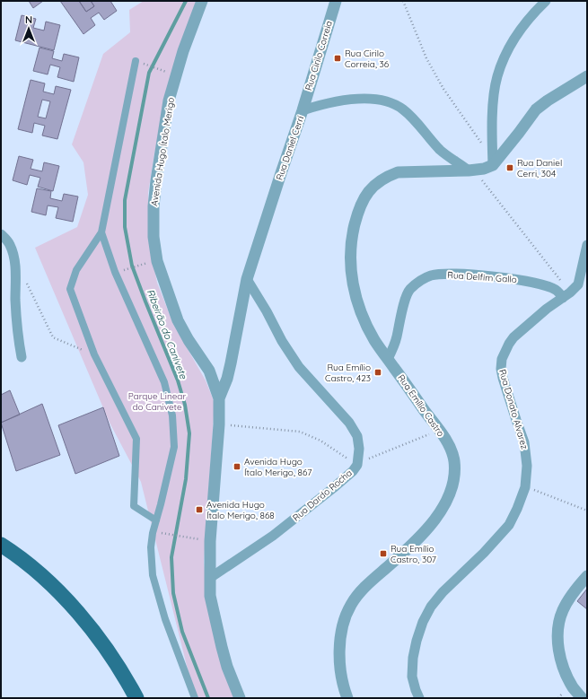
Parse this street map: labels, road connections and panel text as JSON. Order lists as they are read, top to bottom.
{
  "streets": {
    "street": [
      "Rua Cirilo Correia",
      "Rua Daniel Cerri",
      "Avenida Hugo Ítalo Merigo",
      "Rua Delfim Gallo",
      "Rua Emílio Castro",
      "Rua Donato Alvarez",
      "Rua Dardo Rocha"
    ]
  },
  "crossings": [
    ["Rua Cirilo Correia", "Rua Daniel Cerri"],
    ["Rua Daniel Cerri", "Avenida Hugo Ítalo Merigo"],
    ["Rua Daniel Cerri", "Rua Emílio Castro"],
    ["Rua Daniel Cerri", "Rua Dardo Rocha"],
    ["Avenida Hugo Ítalo Merigo", "Rua Dardo Rocha"],
    ["Rua Delfim Gallo", "Rua Emílio Castro"],
    ["Rua Delfim Gallo", "Rua Donato Alvarez"]
  ],
  "water": ["Ribeirão do Canivete"],
  "parks": ["Parque Linear do Canivete"],
  "places": {
    "transit": [
      "Rua Cirilo Correia, 36",
      "Rua Daniel Cerri, 304",
      "Rua Emílio Castro, 423",
      "Avenida Hugo Ítalo Merigo, 867",
      "Avenida Hugo Ítalo Merigo, 868",
      "Rua Emílio Castro, 307"
    ]
  },
  "north": "top"
}
